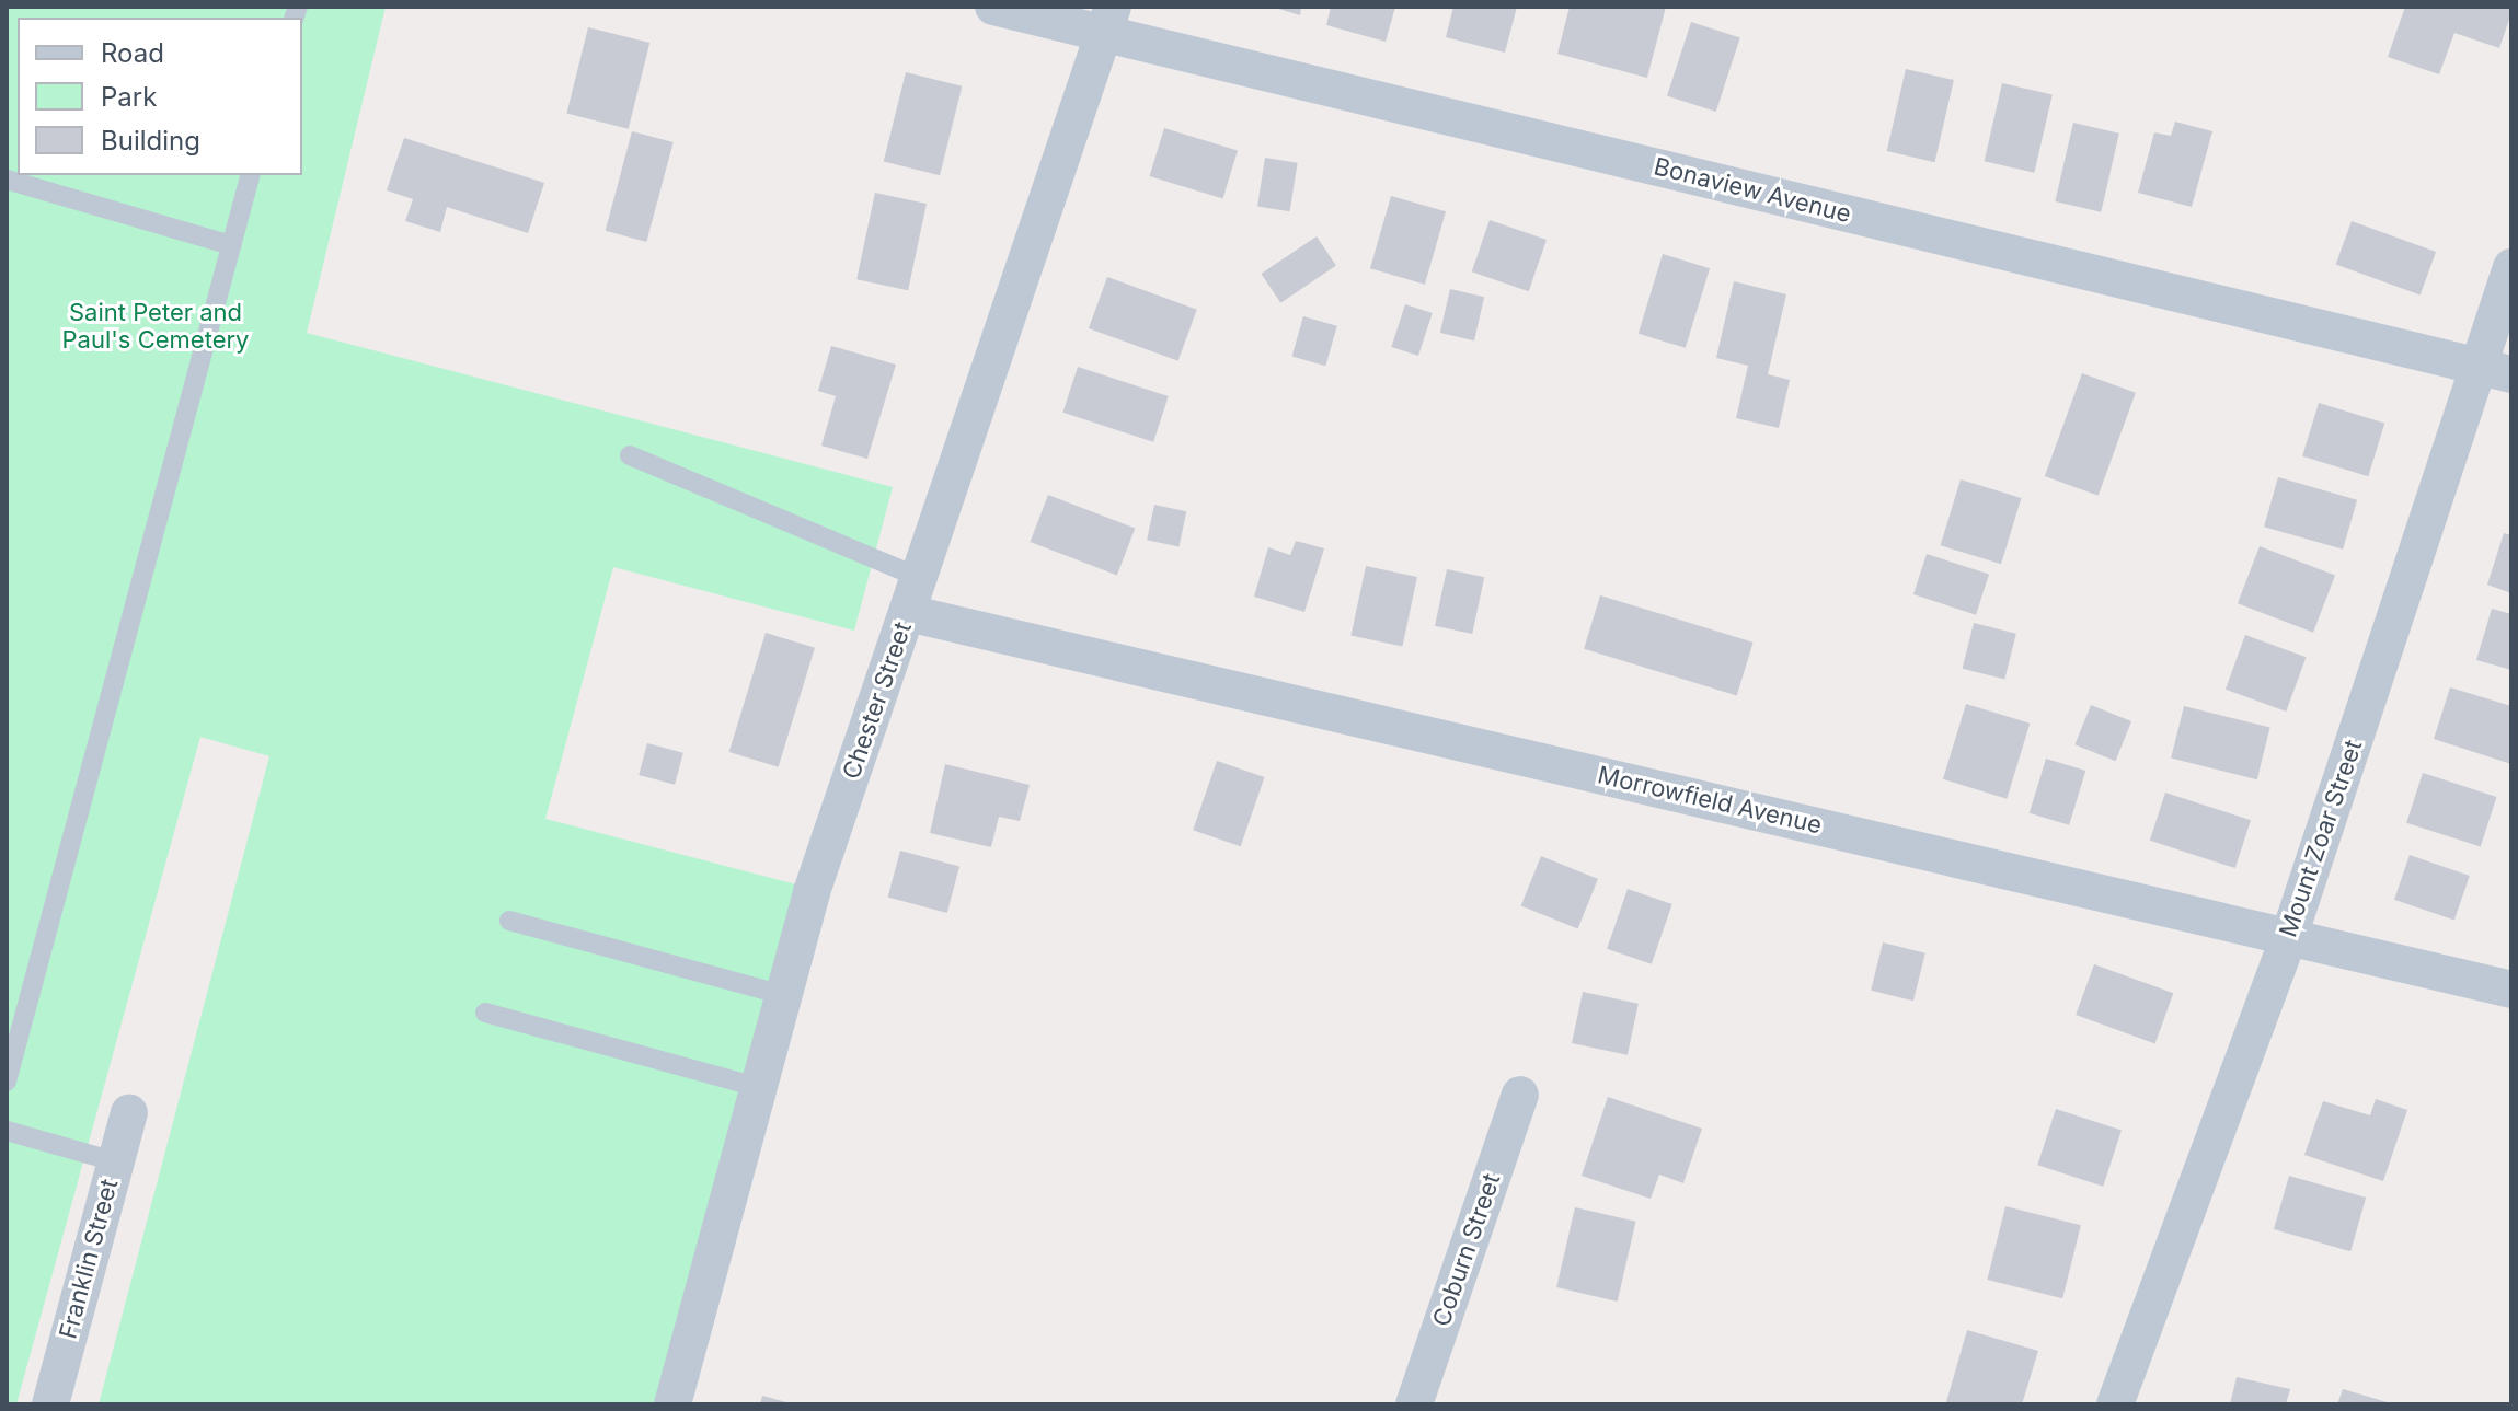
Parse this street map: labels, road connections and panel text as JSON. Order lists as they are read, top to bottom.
{
  "streets": {
    "street": [
      "Bonaview Avenue",
      "Chester Street",
      "Morrowfield Avenue",
      "Mount Zoar Street",
      "Coburn Street",
      "Franklin Street"
    ]
  },
  "crossings": [
    ["Bonaview Avenue", "Chester Street"],
    ["Bonaview Avenue", "Mount Zoar Street"],
    ["Chester Street", "Morrowfield Avenue"],
    ["Morrowfield Avenue", "Mount Zoar Street"]
  ],
  "parks": ["Saint Peter and Paul's Cemetery"],
  "legend": ["Road", "Park", "Building"]
}
